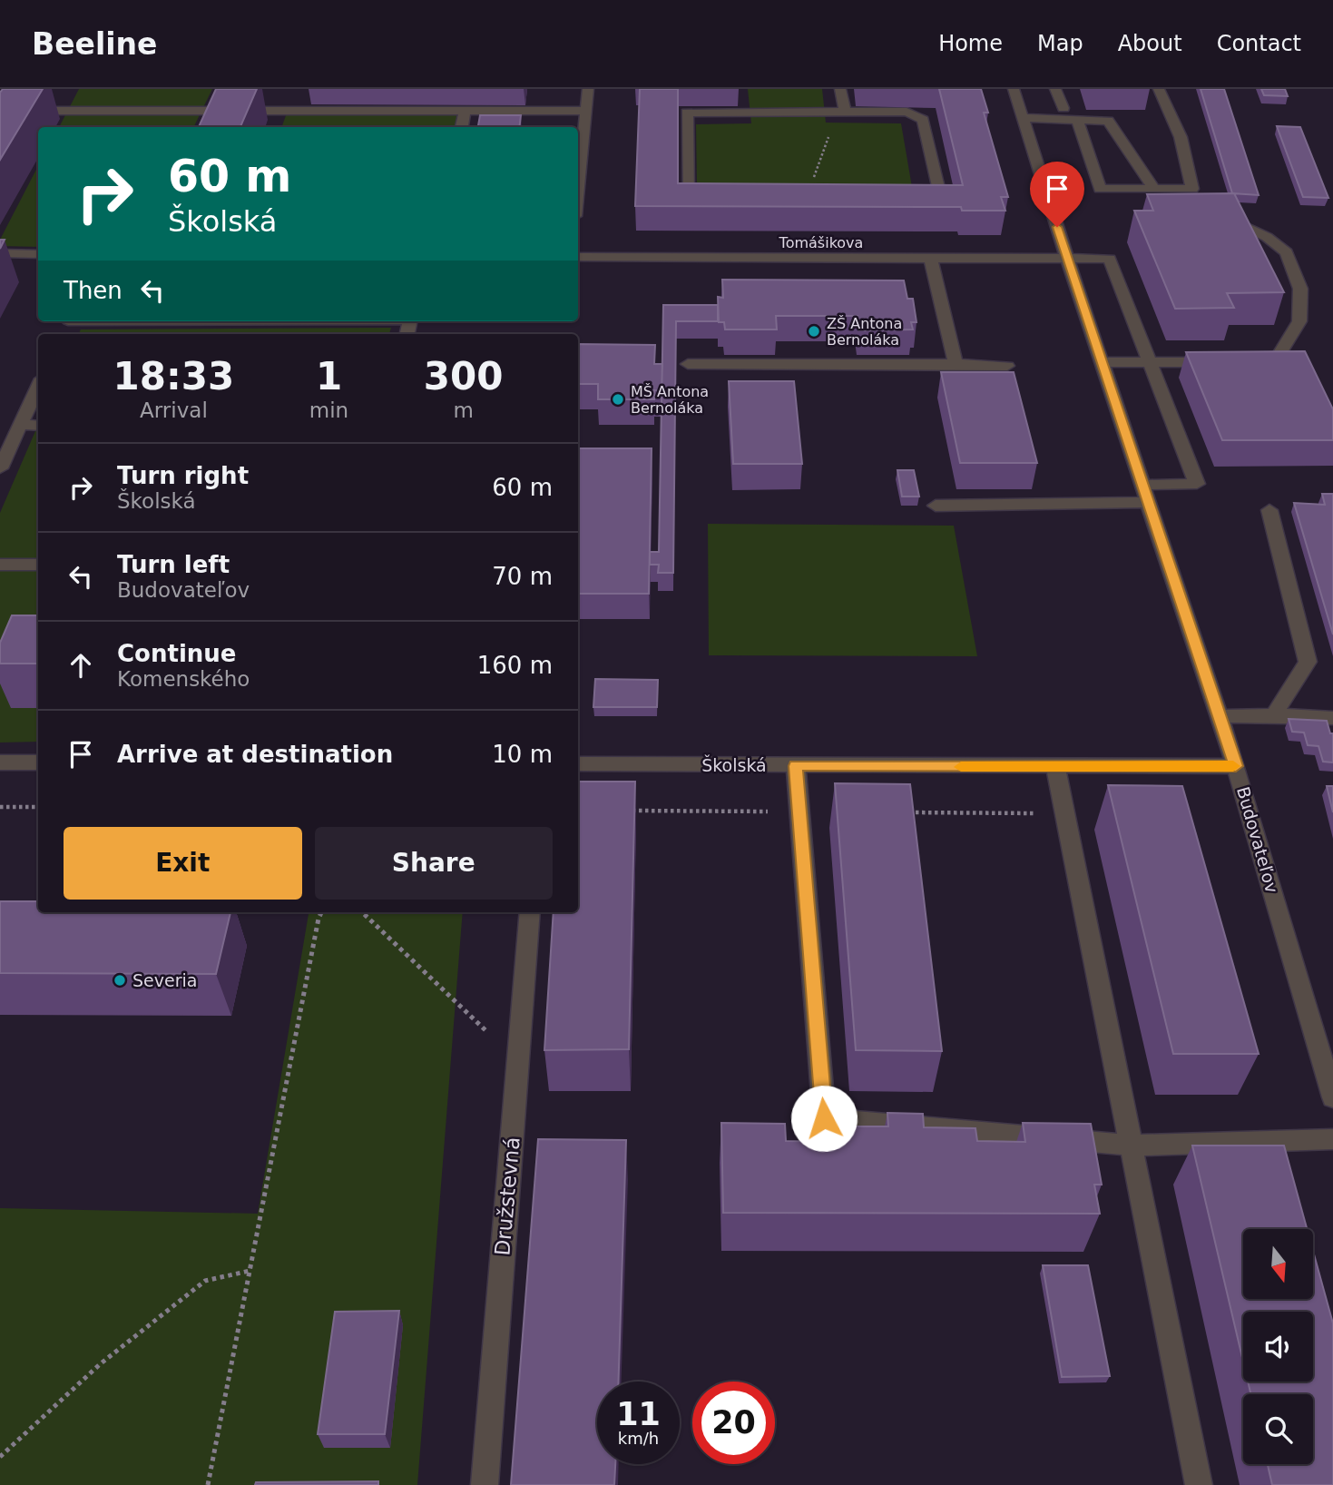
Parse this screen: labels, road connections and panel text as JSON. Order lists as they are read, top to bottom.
{
  "streets": {
    "street": [
      "Tomášikova",
      "Školská",
      "Budovateľov",
      "Družstevná"
    ]
  },
  "crossings": [
    ["Tomášikova", "Budovateľov"],
    ["Školská", "Budovateľov"]
  ],
  "places": ["ZŠ Antona Bernoláka", "MŠ Antona Bernoláka", "Severia"],
  "north": "bottom",
  "page": {
    "header": "Beeline",
    "nav": [
      "Home",
      "Map",
      "About",
      "Contact"
    ],
    "turn": ["60 m", "Školská"],
    "then": "Then",
    "eta": [
      "18:33",
      "Arrival",
      "1",
      "min",
      "300",
      "m"
    ],
    "list": [
      {
        "name": "Turn right",
        "note": "Školská",
        "value": "60 m"
      },
      {
        "name": "Turn left",
        "note": "Budovateľov",
        "value": "70 m"
      },
      {
        "name": "Continue",
        "note": "Komenského",
        "value": "160 m"
      },
      {
        "name": "Arrive at destination",
        "value": "10 m"
      }
    ],
    "buttons": ["Exit", "Share"],
    "speed": "11 km/h",
    "limit": "20"
  }
}
